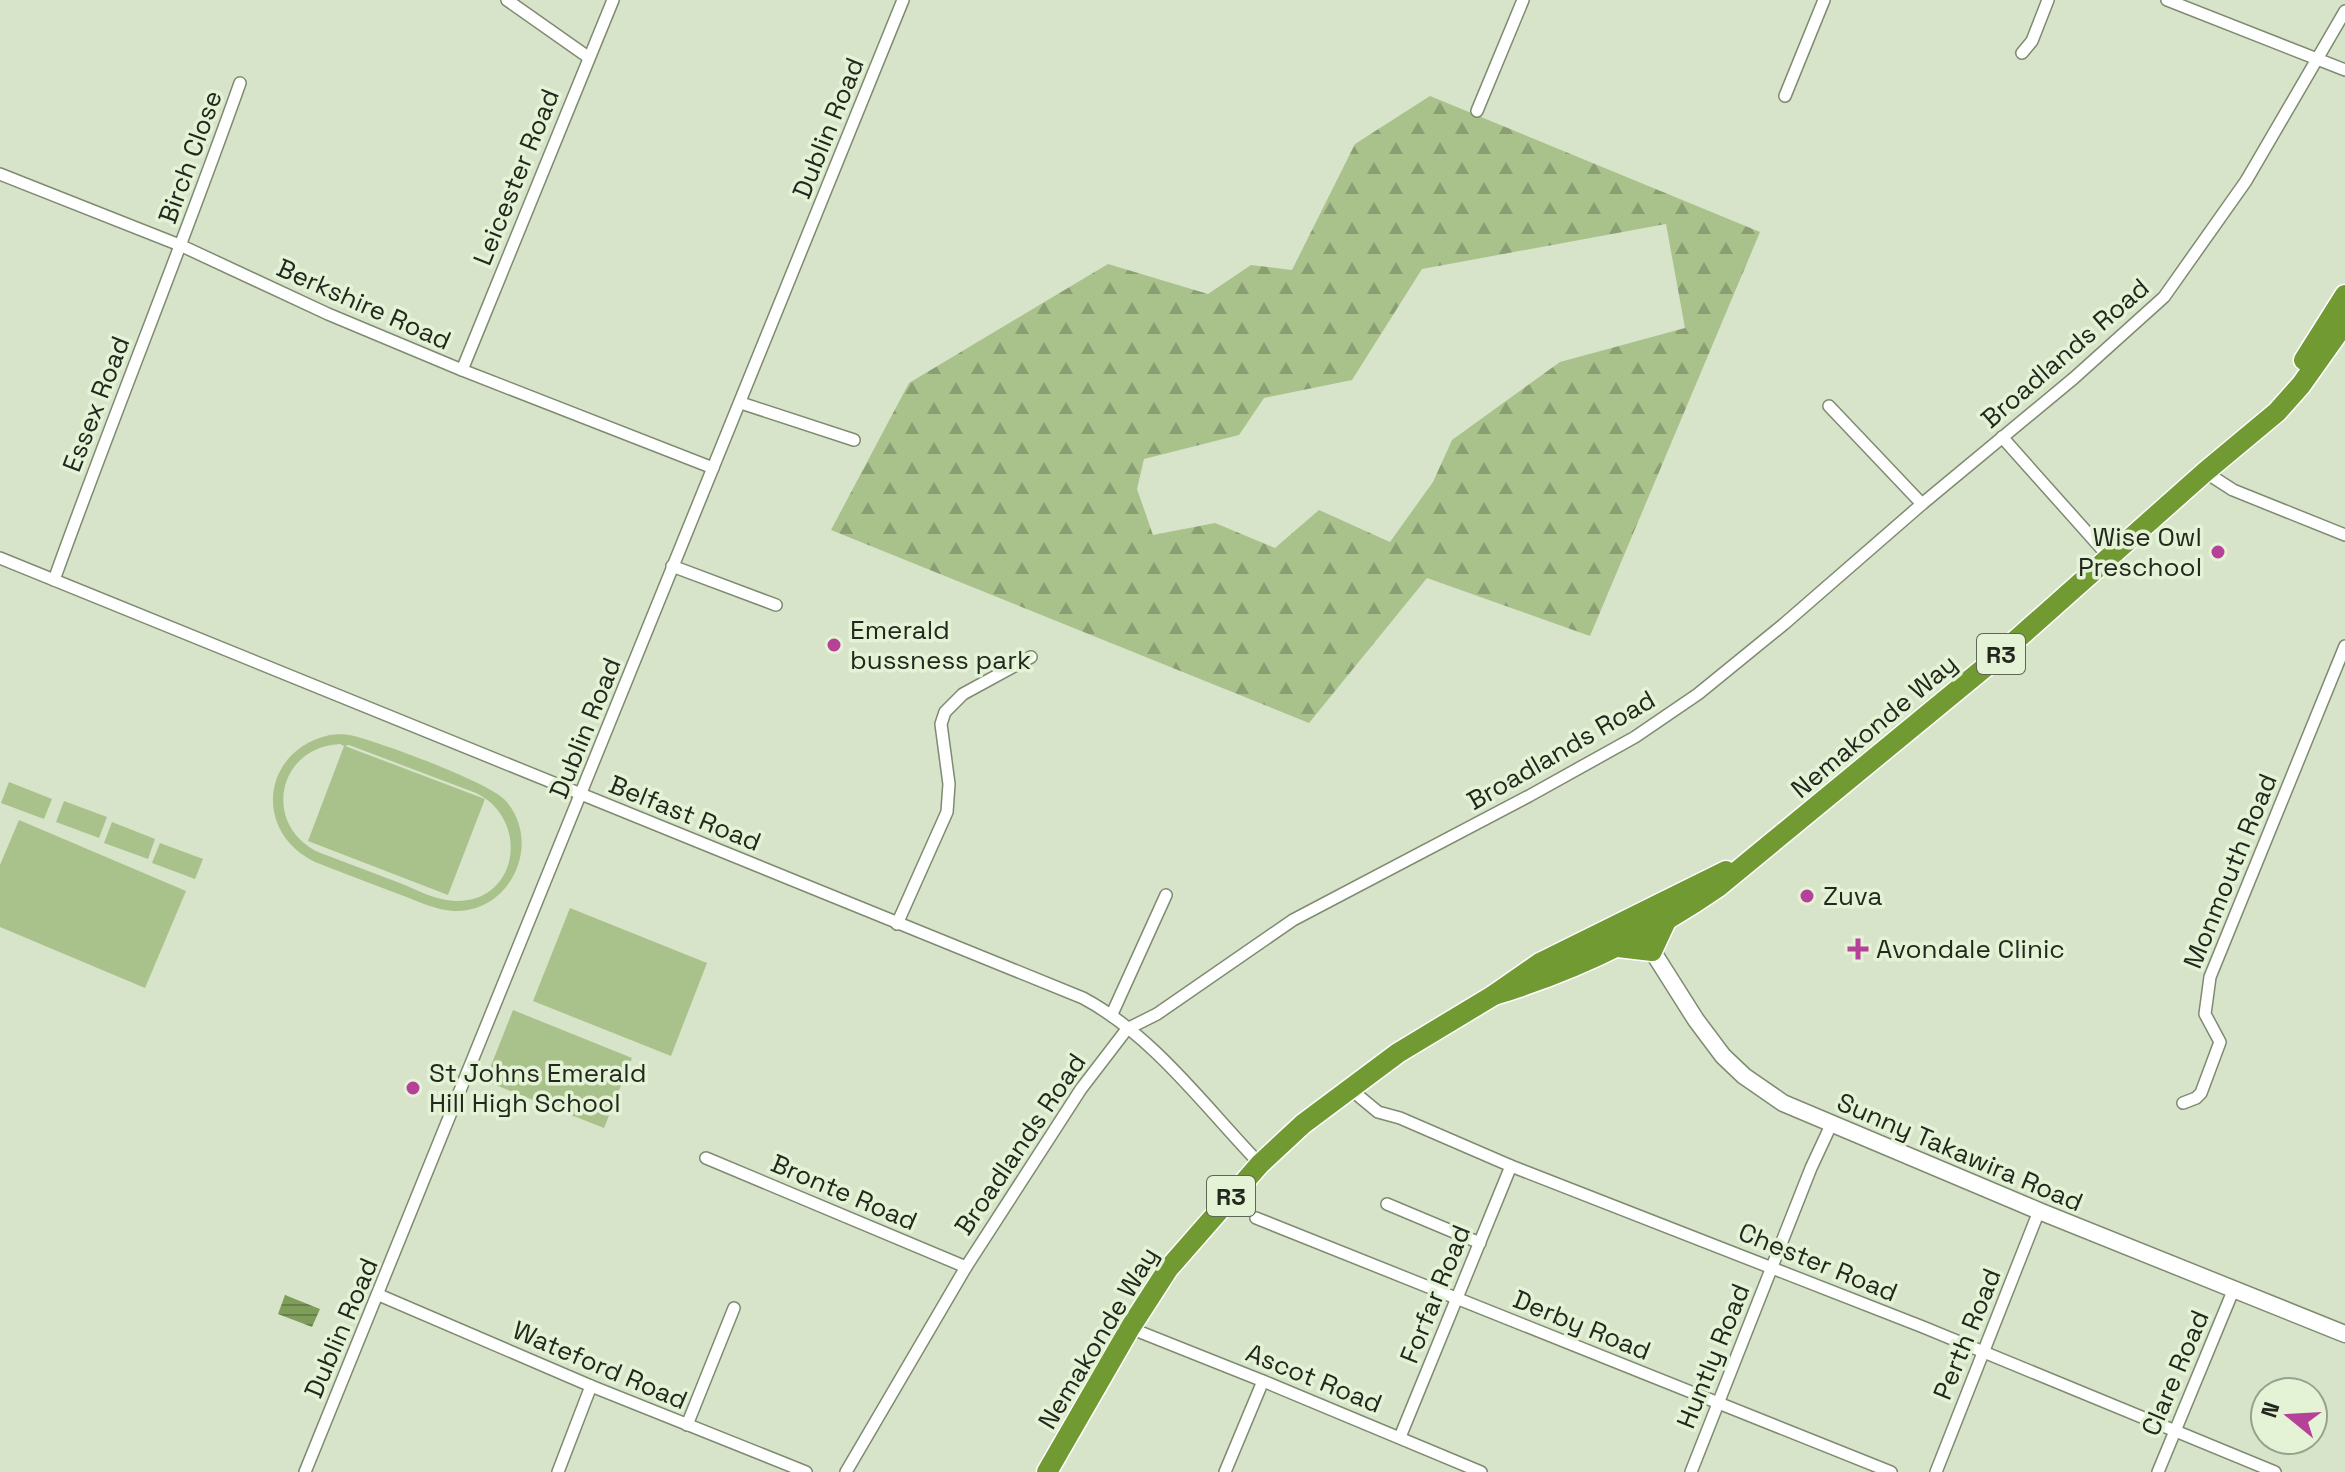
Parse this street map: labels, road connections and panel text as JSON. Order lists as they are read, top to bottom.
{
  "streets": {
    "highway": ["R3", "Nemakonde Way"],
    "main road": ["Sunny Takawira Road"],
    "street": [
      "Dublin Road",
      "Birch Close",
      "Leicester Road",
      "Berkshire Road",
      "Broadlands Road",
      "Essex Road",
      "Belfast Road",
      "Monmouth Road",
      "Bronte Road",
      "Chester Road",
      "Forfar Road",
      "Derby Road",
      "Perth Road",
      "Huntly Road",
      "Wateford Road",
      "Clare Road",
      "Ascot Road"
    ]
  },
  "crossings": [
    ["Dublin Road", "Berkshire Road"],
    ["Dublin Road", "Belfast Road"],
    ["Dublin Road", "Wateford Road"],
    ["Birch Close", "Berkshire Road"],
    ["Birch Close", "Essex Road"],
    ["Leicester Road", "Berkshire Road"],
    ["Berkshire Road", "Essex Road"],
    ["Broadlands Road", "Belfast Road"],
    ["Broadlands Road", "Bronte Road"],
    ["Essex Road", "Belfast Road"],
    ["Nemakonde Way", "Belfast Road"],
    ["Nemakonde Way", "Sunny Takawira Road"],
    ["Nemakonde Way", "Chester Road"],
    ["Nemakonde Way", "Ascot Road"],
    ["Sunny Takawira Road", "Perth Road"],
    ["Sunny Takawira Road", "Huntly Road"],
    ["Sunny Takawira Road", "Clare Road"],
    ["Chester Road", "Forfar Road"],
    ["Chester Road", "Perth Road"],
    ["Chester Road", "Huntly Road"],
    ["Chester Road", "Clare Road"],
    ["Forfar Road", "Derby Road"],
    ["Forfar Road", "Ascot Road"],
    ["Derby Road", "Huntly Road"]
  ],
  "places": {
    "other": [
      "Wise Owl Preschool",
      "Emerald bussness park",
      "Zuva",
      "St Johns Emerald Hill High School"
    ],
    "health": ["Avondale Clinic"]
  },
  "north": "left"
}
